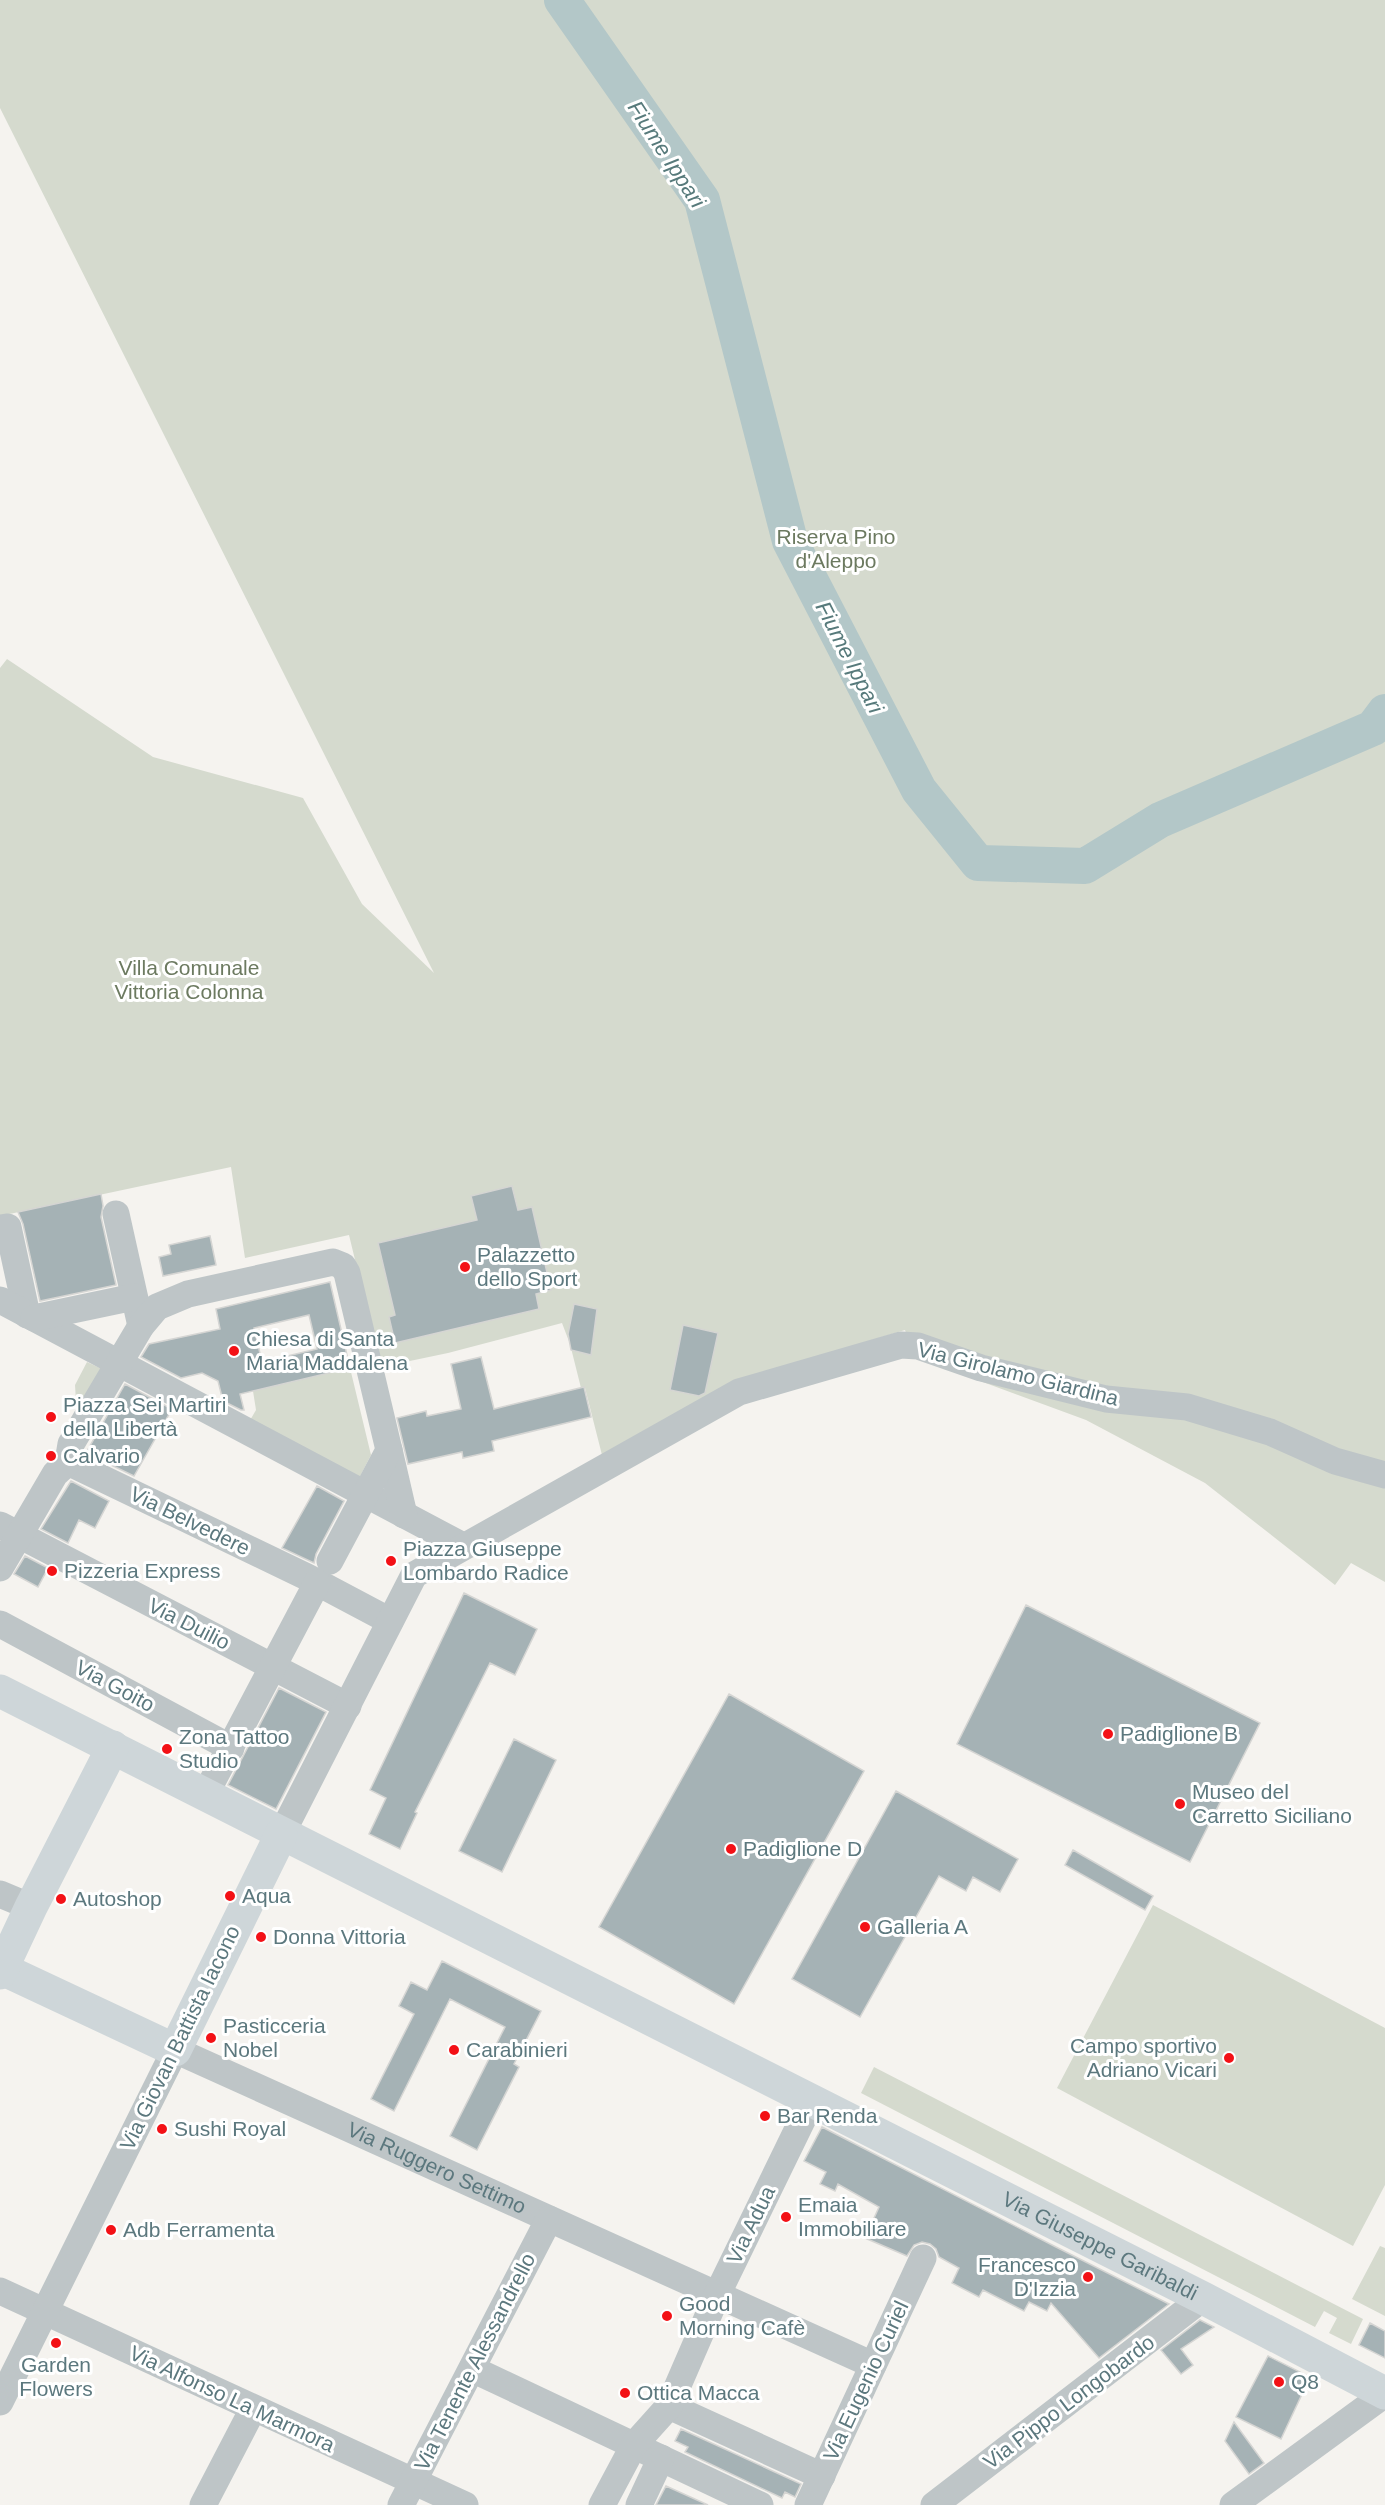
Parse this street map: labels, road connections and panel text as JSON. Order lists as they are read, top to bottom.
{
  "streets": {
    "main road": ["Via Giovan Battista Iacono", "Via Ruggero Settimo", "Via Giuseppe Garibaldi"],
    "street": [
      "Via Girolamo Giardina",
      "Via Belvedere",
      "Via Duilio",
      "Via Goito",
      "Via Adua",
      "Via Tenente Alessandrello",
      "Via Eugenio Curiel",
      "Via Alfonso La Marmora",
      "Via Pippo Longobardo"
    ]
  },
  "crossings": [
    ["Via Girolamo Giardina", "Via Belvedere"],
    ["Via Girolamo Giardina", "Via Giovan Battista Iacono"],
    ["Via Belvedere", "Via Giovan Battista Iacono"],
    ["Via Duilio", "Via Giovan Battista Iacono"],
    ["Via Giovan Battista Iacono", "Via Ruggero Settimo"],
    ["Via Giovan Battista Iacono", "Via Giuseppe Garibaldi"],
    ["Via Giovan Battista Iacono", "Via Alfonso La Marmora"],
    ["Via Ruggero Settimo", "Via Adua"],
    ["Via Ruggero Settimo", "Via Tenente Alessandrello"],
    ["Via Ruggero Settimo", "Via Eugenio Curiel"],
    ["Via Adua", "Via Giuseppe Garibaldi"],
    ["Via Giuseppe Garibaldi", "Via Pippo Longobardo"],
    ["Via Tenente Alessandrello", "Via Alfonso La Marmora"]
  ],
  "water": ["Fiume Ippari"],
  "parks": ["Riserva Pino d'Aleppo", "Villa Comunale Vittoria Colonna"],
  "places": [
    "Palazzetto dello Sport",
    "Chiesa di Santa Maria Maddalena",
    "Piazza Sei Martiri della Libertà",
    "Calvario",
    "Piazza Giuseppe Lombardo Radice",
    "Pizzeria Express",
    "Padiglione B",
    "Zona Tattoo Studio",
    "Museo del Carretto Siciliano",
    "Padiglione D",
    "Aqua",
    "Autoshop",
    "Galleria A",
    "Donna Vittoria",
    "Pasticceria Nobel",
    "Carabinieri",
    "Campo sportivo Adriano Vicari",
    "Bar Renda",
    "Sushi Royal",
    "Emaia Immobiliare",
    "Adb Ferramenta",
    "Francesco D'Izzia",
    "Good Morning Cafè",
    "Garden Flowers",
    "Q8",
    "Ottica Macca"
  ]
}
